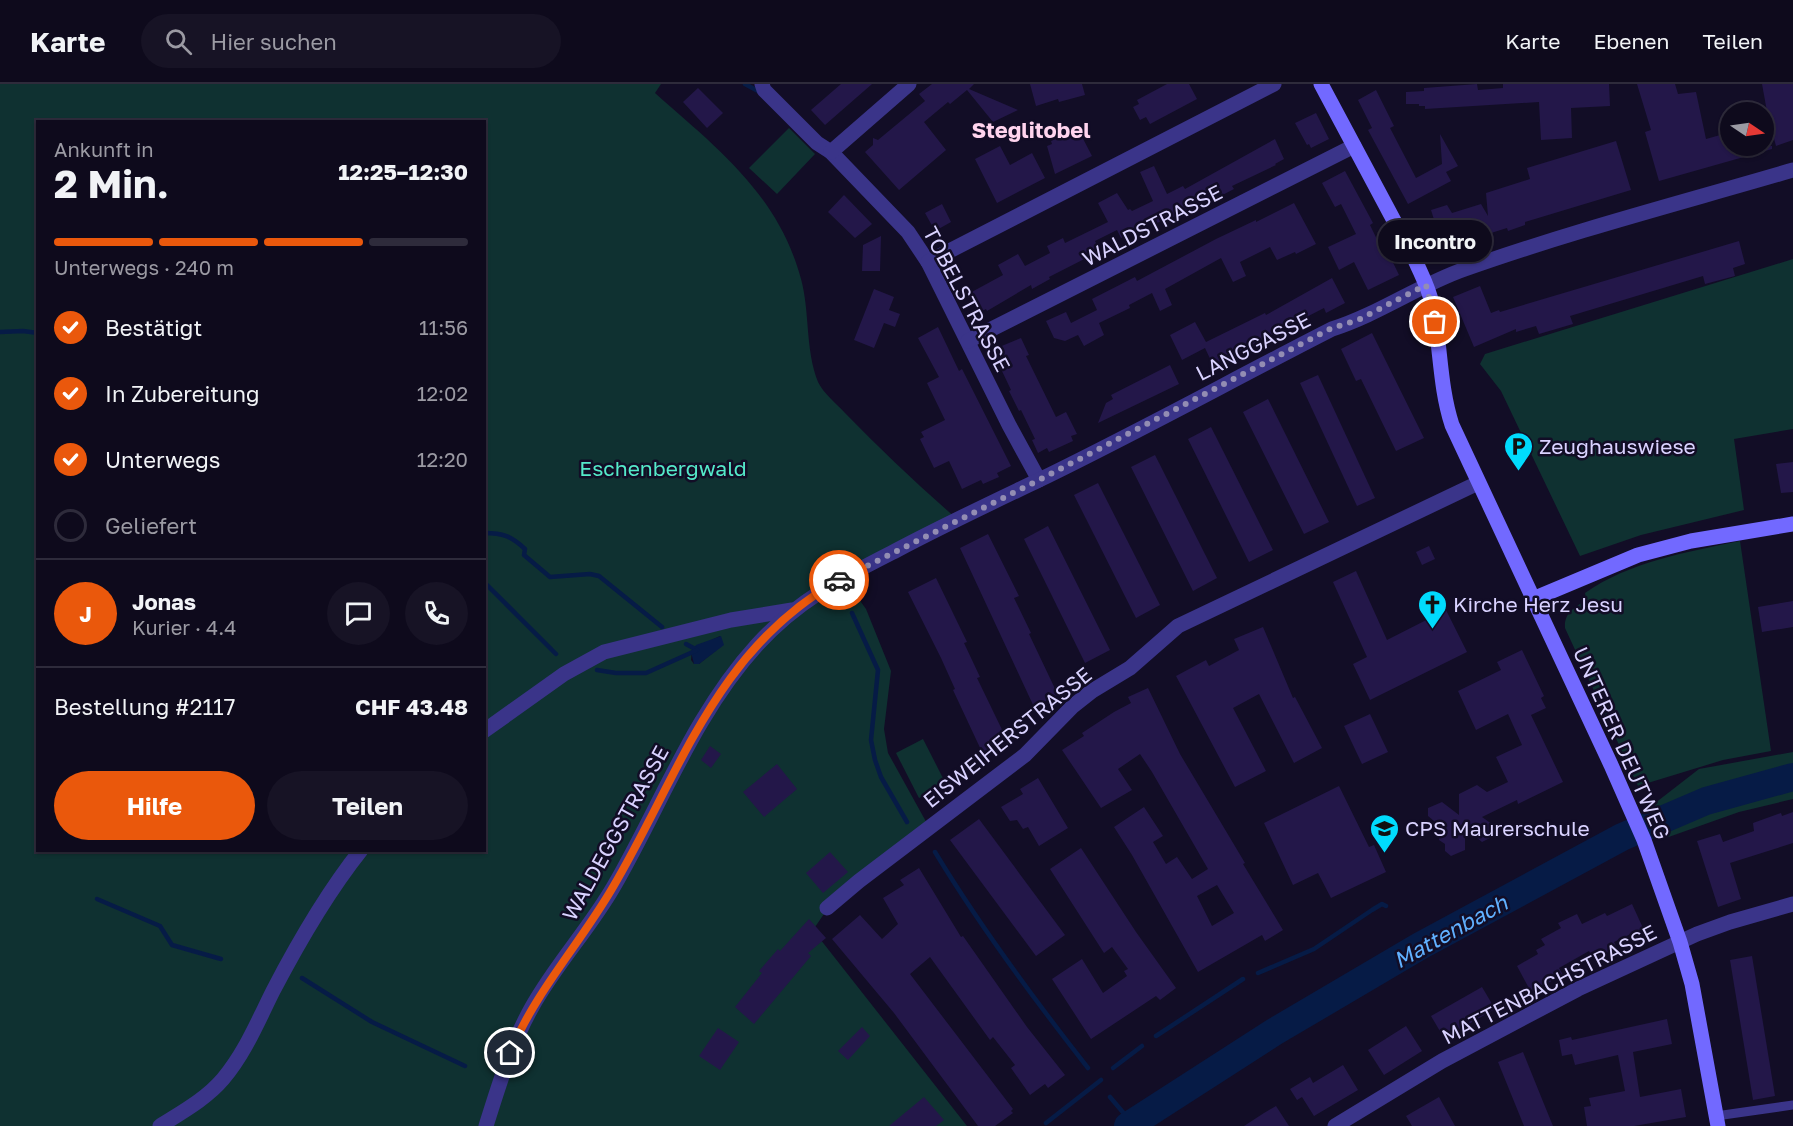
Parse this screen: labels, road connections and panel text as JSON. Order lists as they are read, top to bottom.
{
  "streets": {
    "main road": ["UNTERER DEUTWEG"],
    "street": [
      "WALDSTRASSE",
      "TOBELSTRASSE",
      "LANGGASSE",
      "EISWEIHERSTRASSE",
      "WALDEGGSTRASSE",
      "MATTENBACHSTRASSE"
    ]
  },
  "crossings": [
    ["WALDSTRASSE", "TOBELSTRASSE"],
    ["WALDSTRASSE", "UNTERER DEUTWEG"],
    ["TOBELSTRASSE", "LANGGASSE"],
    ["LANGGASSE", "UNTERER DEUTWEG"],
    ["LANGGASSE", "WALDEGGSTRASSE"],
    ["EISWEIHERSTRASSE", "UNTERER DEUTWEG"],
    ["UNTERER DEUTWEG", "MATTENBACHSTRASSE"]
  ],
  "districts": ["Steglitobel"],
  "water": ["Mattenbach"],
  "parks": ["Eschenbergwald"],
  "places": {
    "other": ["Incontro"],
    "parking": ["Zeughauswiese"],
    "church": ["Kirche Herz Jesu"],
    "school or university": ["CPS Maurerschule"]
  },
  "north": "right",
  "page": {
    "header": "Karte",
    "search": "Hier suchen",
    "nav": ["Karte", "Ebenen", "Teilen"],
    "heading": ["2 Min.", "Ankunft in", "12:25–12:30"],
    "panel": [
      "Jonas",
      "Kurier · 4.4",
      "Bestellung #2117",
      "CHF 43.48"
    ],
    "bubble": "Incontro",
    "bar": "Unterwegs · 240 m",
    "list": [
      ["Bestätigt", "11:56"],
      ["In Zubereitung", "12:02"],
      ["Unterwegs", "12:20"],
      "Geliefert"
    ],
    "round": "J",
    "buttons": ["Hilfe", "Teilen"]
  }
}
